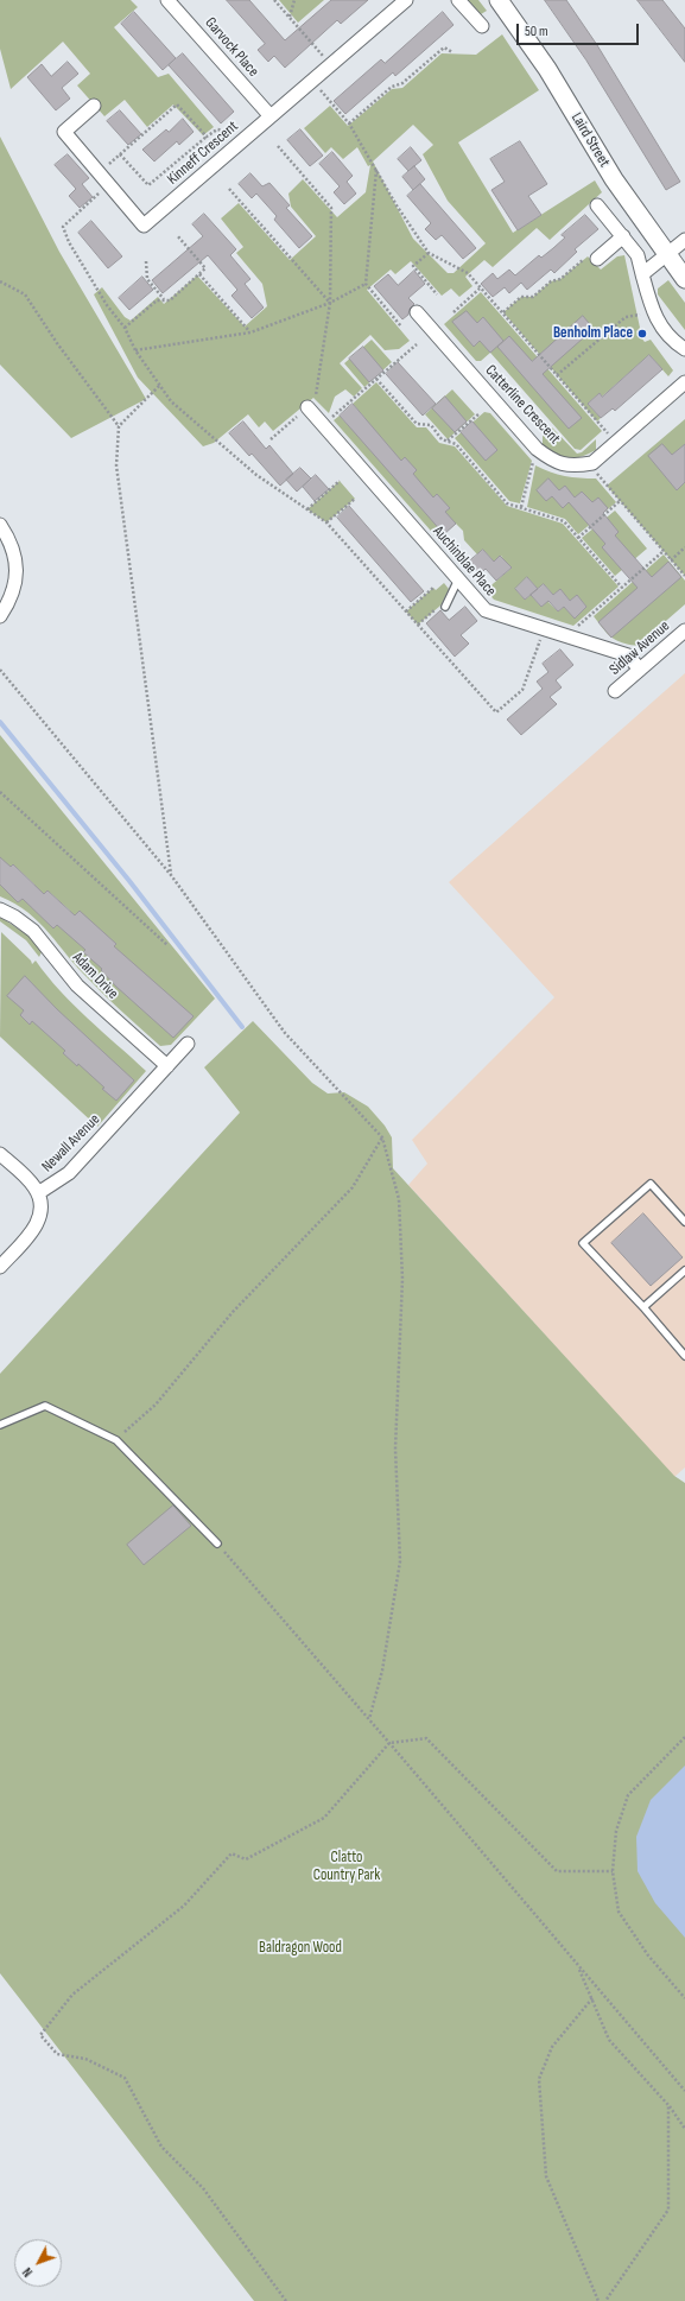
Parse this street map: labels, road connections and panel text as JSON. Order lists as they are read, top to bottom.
{
  "streets": {
    "street": [
      "Garvock Place",
      "Laird Street",
      "Kinneff Crescent",
      "Catterline Crescent",
      "Auchinblae Place",
      "Sidlaw Avenue",
      "Adam Drive",
      "Newall Avenue"
    ]
  },
  "crossings": [
    ["Garvock Place", "Kinneff Crescent"],
    ["Auchinblae Place", "Sidlaw Avenue"],
    ["Adam Drive", "Newall Avenue"]
  ],
  "parks": ["Clatto Country Park", "Baldragon Wood"],
  "places": ["Benholm Place"],
  "scale_bar": "50 m",
  "north": "bottom left"
}
